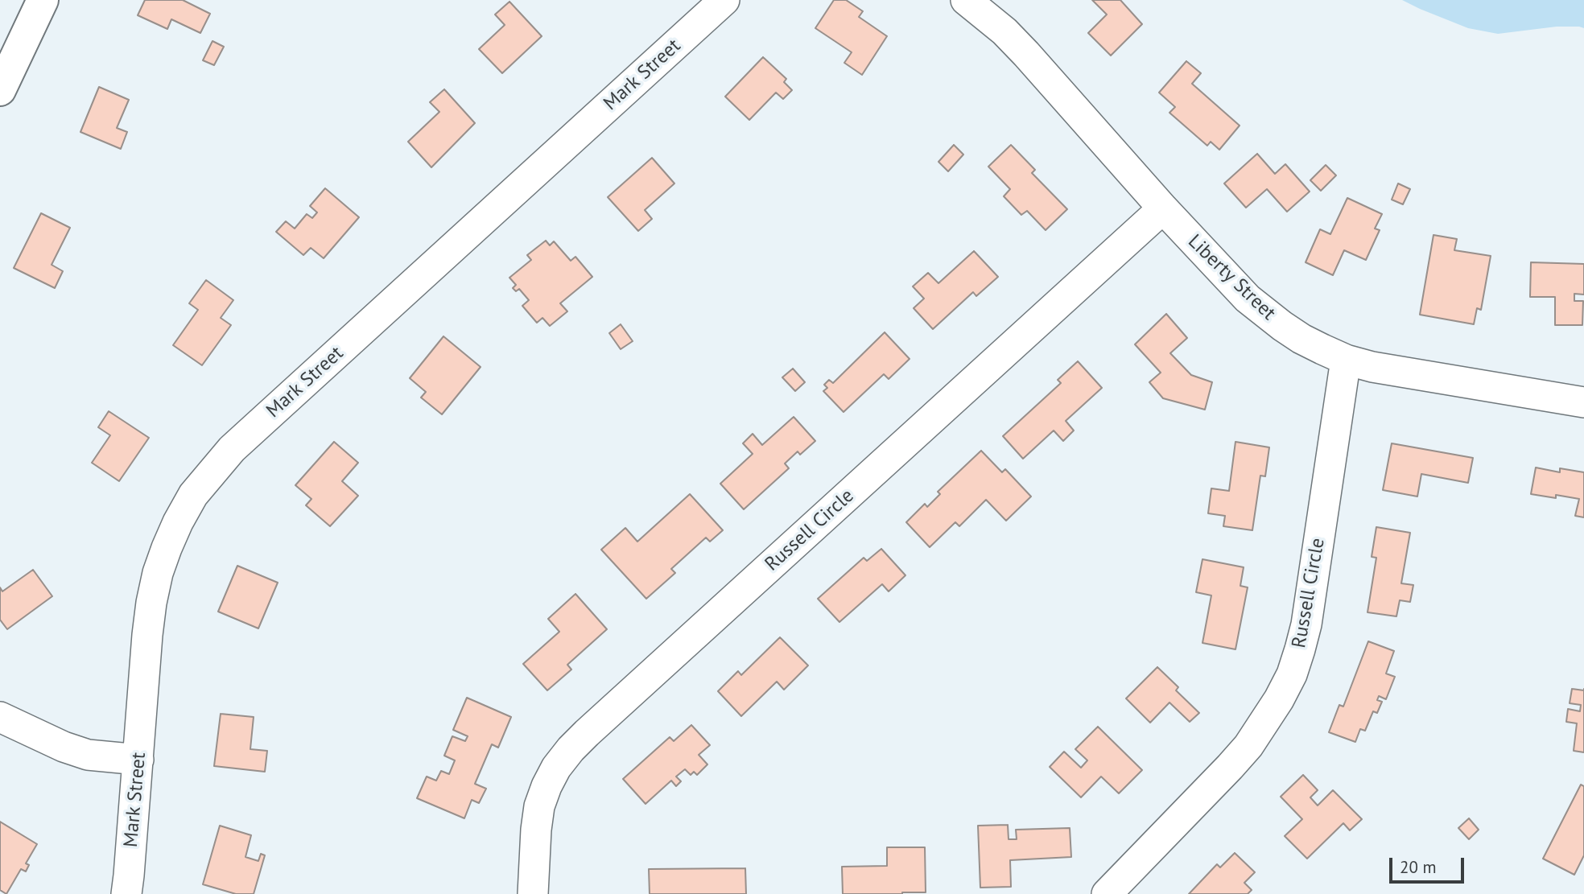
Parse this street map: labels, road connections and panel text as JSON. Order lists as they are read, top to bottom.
{
  "streets": {
    "street": ["Mark Street", "Liberty Street", "Russell Circle"]
  },
  "crossings": [
    ["Liberty Street", "Russell Circle"]
  ],
  "scale_bar": "20 m"
}
